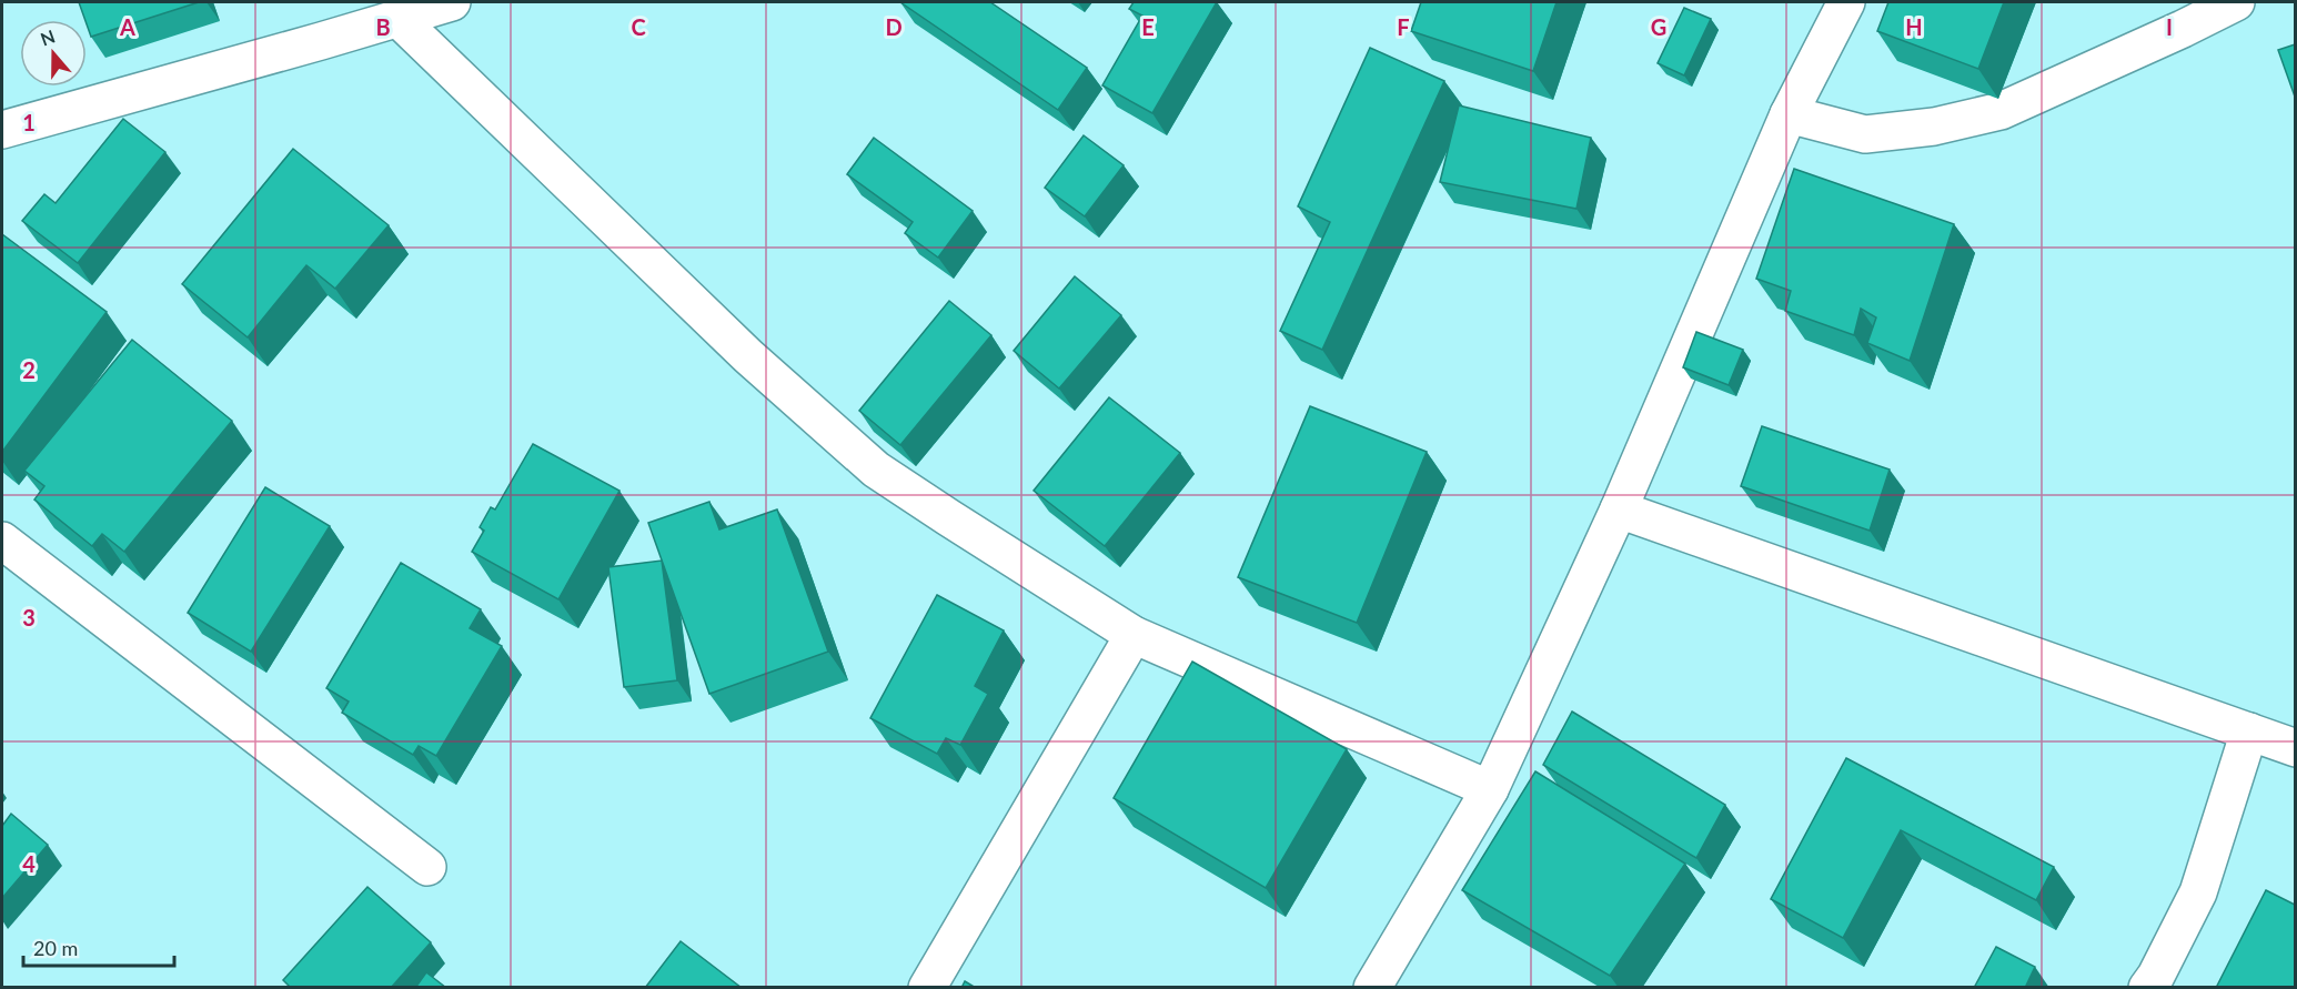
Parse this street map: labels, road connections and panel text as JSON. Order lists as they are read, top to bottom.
{
  "scale_bar": "20 m",
  "north": "top",
  "grid": {
    "columns": [
      "A",
      "B",
      "C",
      "D",
      "E",
      "F",
      "G",
      "H",
      "I"
    ],
    "rows": [
      "1",
      "2",
      "3",
      "4"
    ]
  }
}
